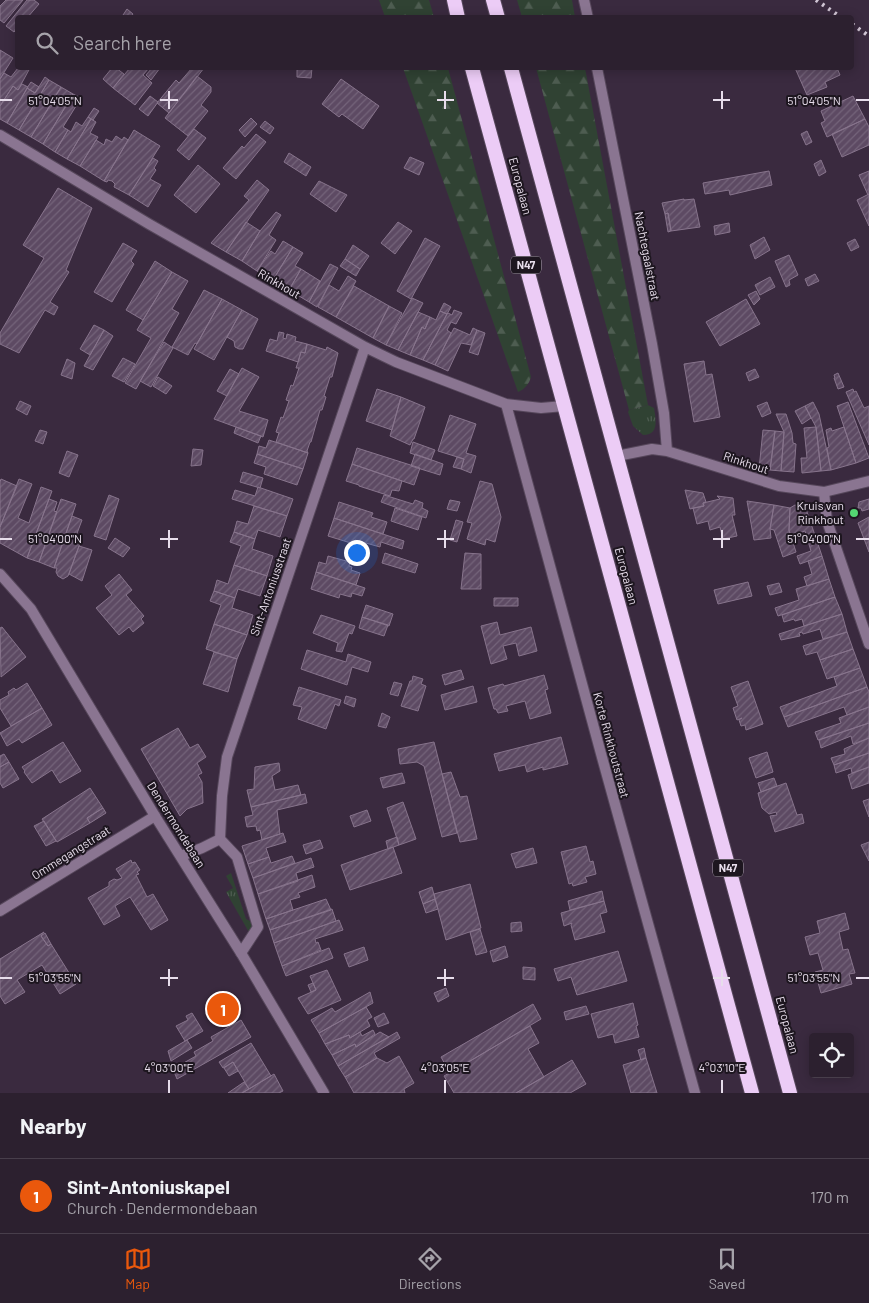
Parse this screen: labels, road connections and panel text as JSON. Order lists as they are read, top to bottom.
{
  "streets": {
    "highway": ["Europalaan", "N47"],
    "street": [
      "Nachtegaalstraat",
      "Rinkhout",
      "Sint-Antoniusstraat",
      "Korte Rinkhoutstraat",
      "Dendermondebaan",
      "Ommegangstraat"
    ]
  },
  "crossings": [
    ["Europalaan", "Rinkhout"],
    ["Nachtegaalstraat", "Rinkhout"],
    ["Rinkhout", "Sint-Antoniusstraat"],
    ["Rinkhout", "Korte Rinkhoutstraat"],
    ["Dendermondebaan", "Ommegangstraat"]
  ],
  "places": ["Kruis van Rinkhout"],
  "page": {
    "search": "Search here",
    "pins": "1",
    "heading": "Nearby",
    "list": [
      {
        "mark": "1",
        "name": "Sint-Antoniuskapel",
        "note": "Church · Dendermondebaan",
        "value": "170 m"
      }
    ],
    "nav": ["Map", "Directions", "Saved"]
  },
  "coordinates": [
    "51°04'05\"N",
    "51°04'00\"N",
    "51°03'55\"N",
    "4°03'00\"E",
    "4°03'05\"E",
    "4°03'10\"E"
  ]
}
